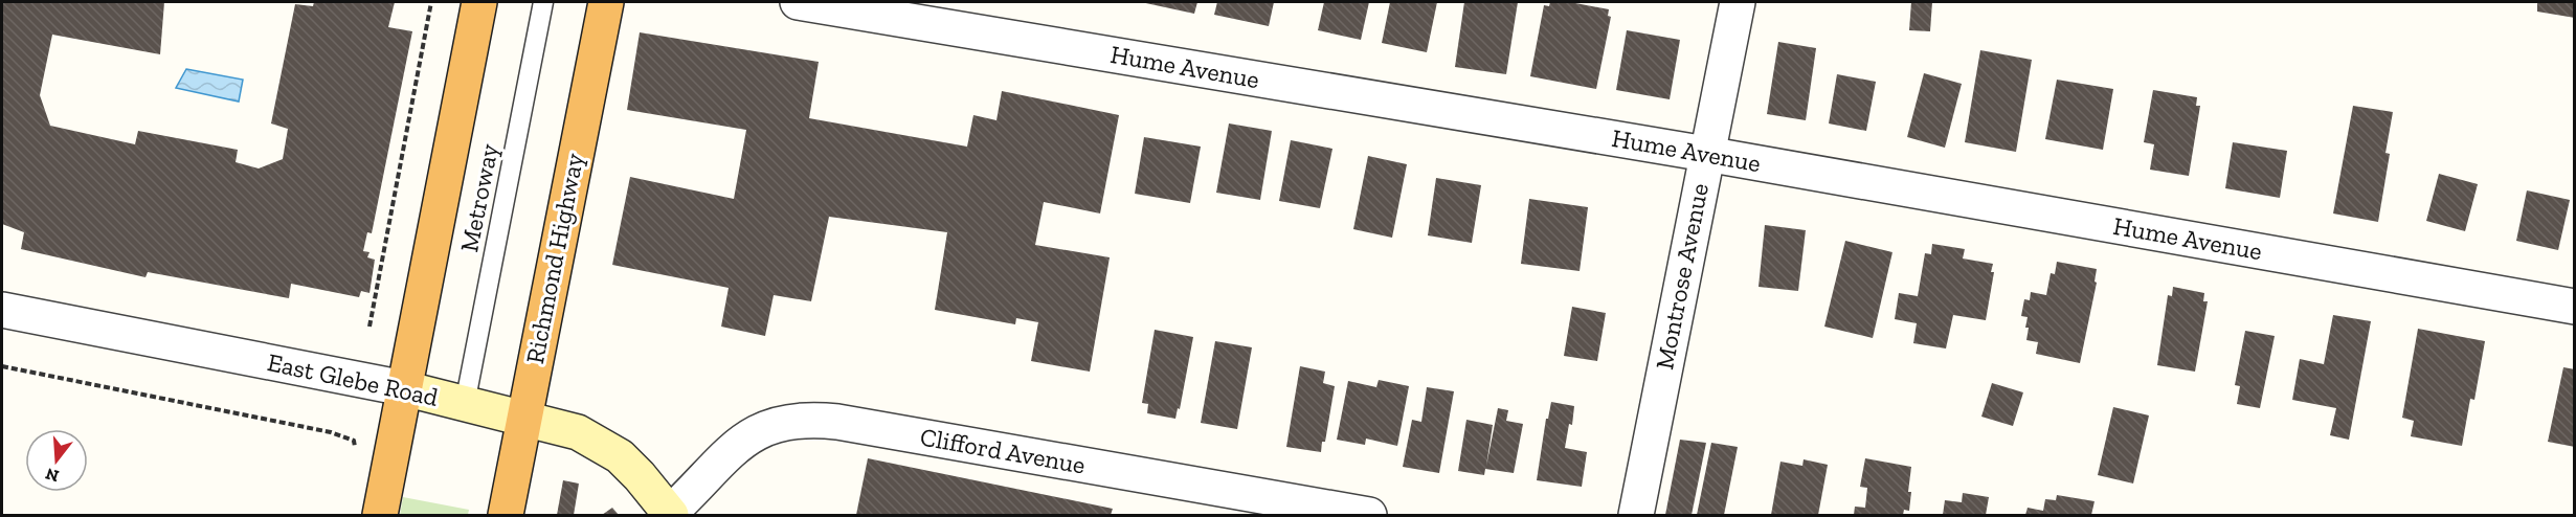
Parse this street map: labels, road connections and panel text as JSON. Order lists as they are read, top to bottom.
{
  "streets": {
    "highway": ["Richmond Highway"],
    "main road": ["East Glebe Road"],
    "street": ["Hume Avenue", "Montrose Avenue", "Clifford Avenue"],
    "lane": ["Metroway"]
  },
  "crossings": [
    ["Hume Avenue", "Montrose Avenue"],
    ["Metroway", "East Glebe Road"],
    ["Richmond Highway", "East Glebe Road"],
    ["East Glebe Road", "Clifford Avenue"]
  ],
  "north": "bottom"
}
